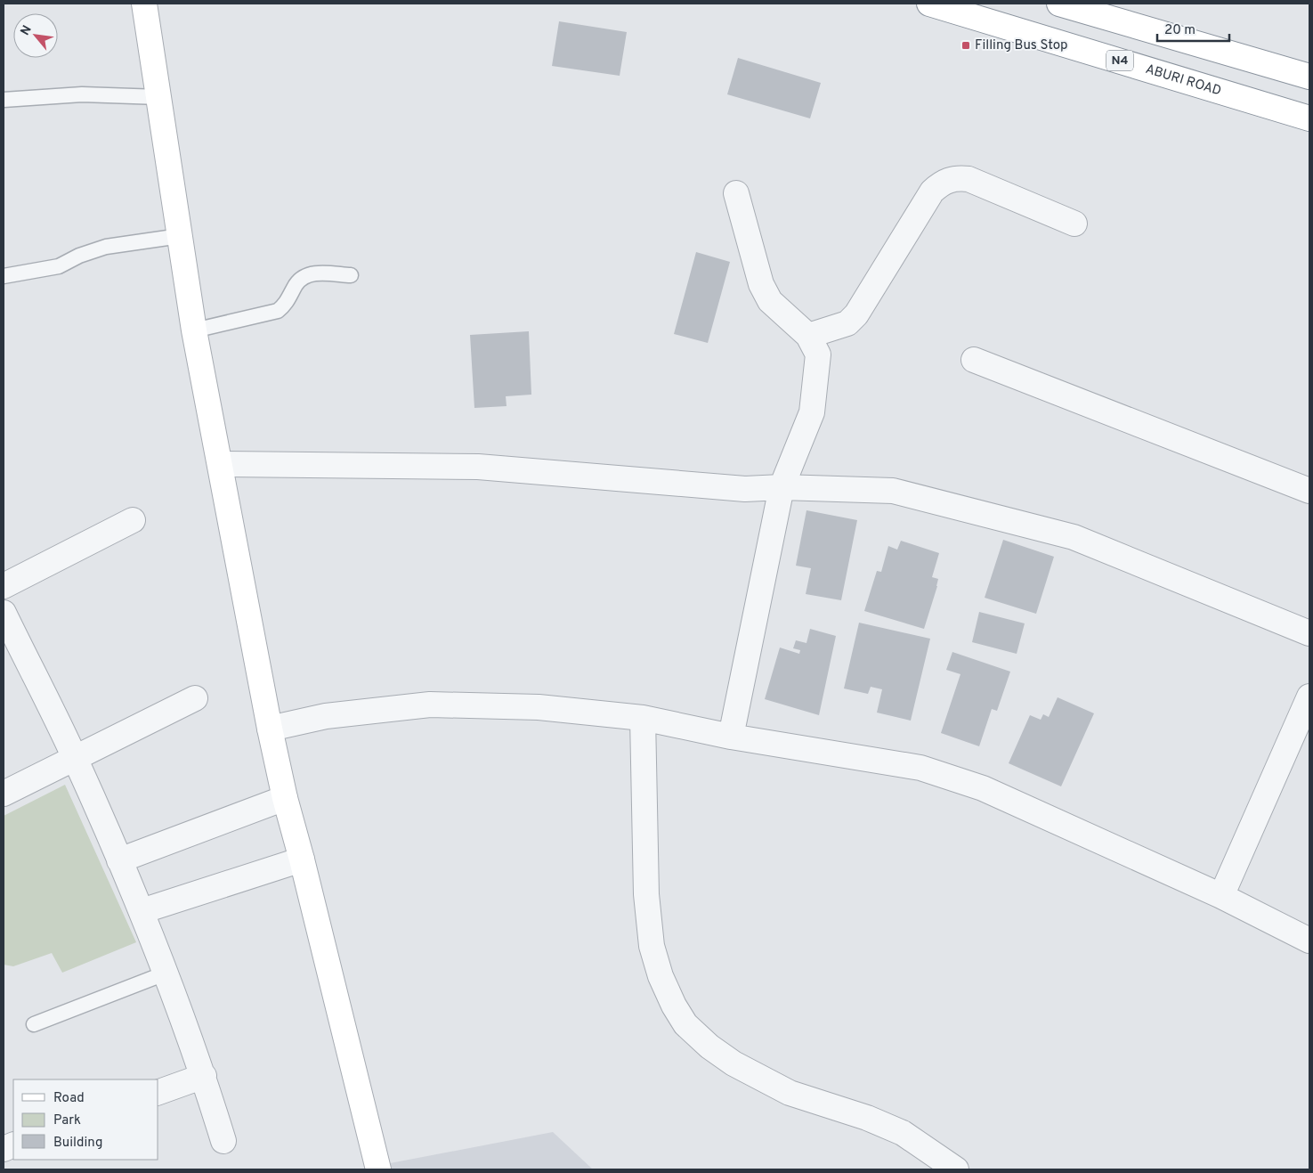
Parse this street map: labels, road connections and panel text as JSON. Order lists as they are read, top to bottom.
{
  "streets": {
    "main road": ["N4", "ABURI ROAD"]
  },
  "places": {
    "transit": ["Filling Bus Stop"]
  },
  "legend": ["Road", "Park", "Building"],
  "scale_bar": "20 m",
  "north": "top left"
}
